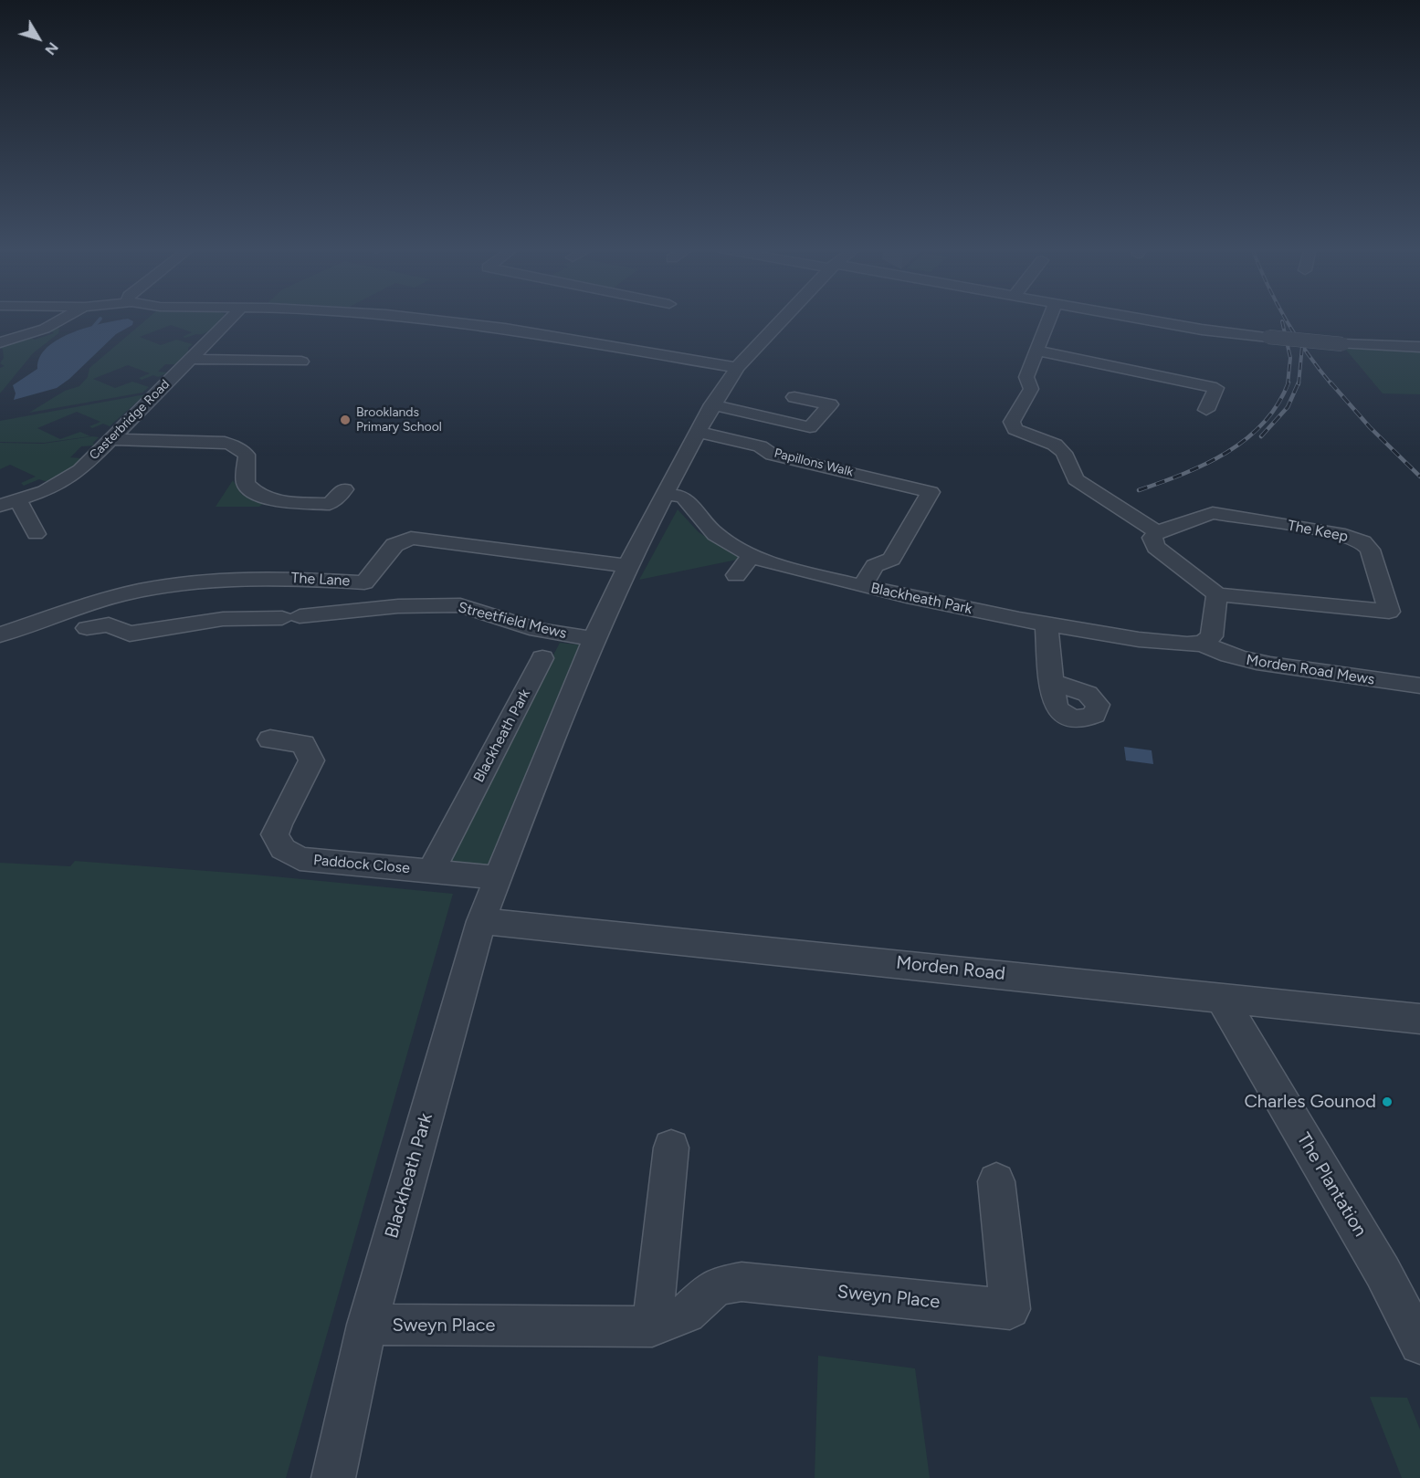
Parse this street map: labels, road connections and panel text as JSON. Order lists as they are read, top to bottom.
{
  "streets": {
    "street": [
      "Casterbridge Road",
      "Papillons Walk",
      "The Keep",
      "The Lane",
      "Blackheath Park",
      "Streetfield Mews",
      "Morden Road Mews",
      "Paddock Close",
      "Morden Road",
      "The Plantation",
      "Sweyn Place"
    ]
  },
  "crossings": [
    ["Papillons Walk", "Blackheath Park"],
    ["The Lane", "Blackheath Park"],
    ["Blackheath Park", "Streetfield Mews"],
    ["Blackheath Park", "Morden Road Mews"],
    ["Blackheath Park", "Paddock Close"],
    ["Blackheath Park", "Morden Road"],
    ["Blackheath Park", "Sweyn Place"],
    ["Morden Road", "The Plantation"]
  ],
  "places": ["Brooklands Primary School", "Charles Gounod"],
  "north": "bottom right"
}
